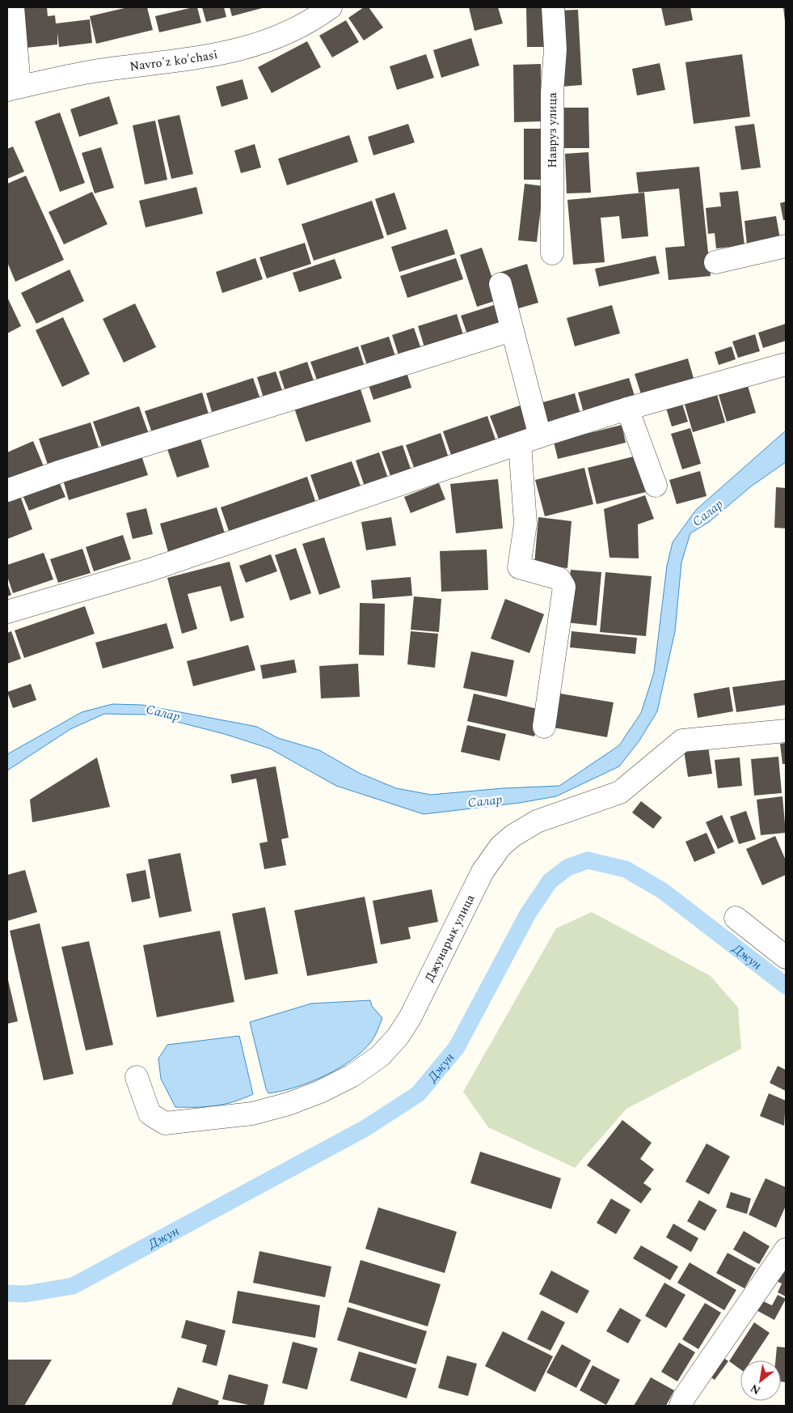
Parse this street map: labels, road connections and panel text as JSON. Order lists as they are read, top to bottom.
{
  "streets": {
    "street": ["Navro'z ko'chasi", "Навруз улица", "Джунарык улица"]
  },
  "water": ["Салар", "Джун"],
  "north": "bottom left"
}
